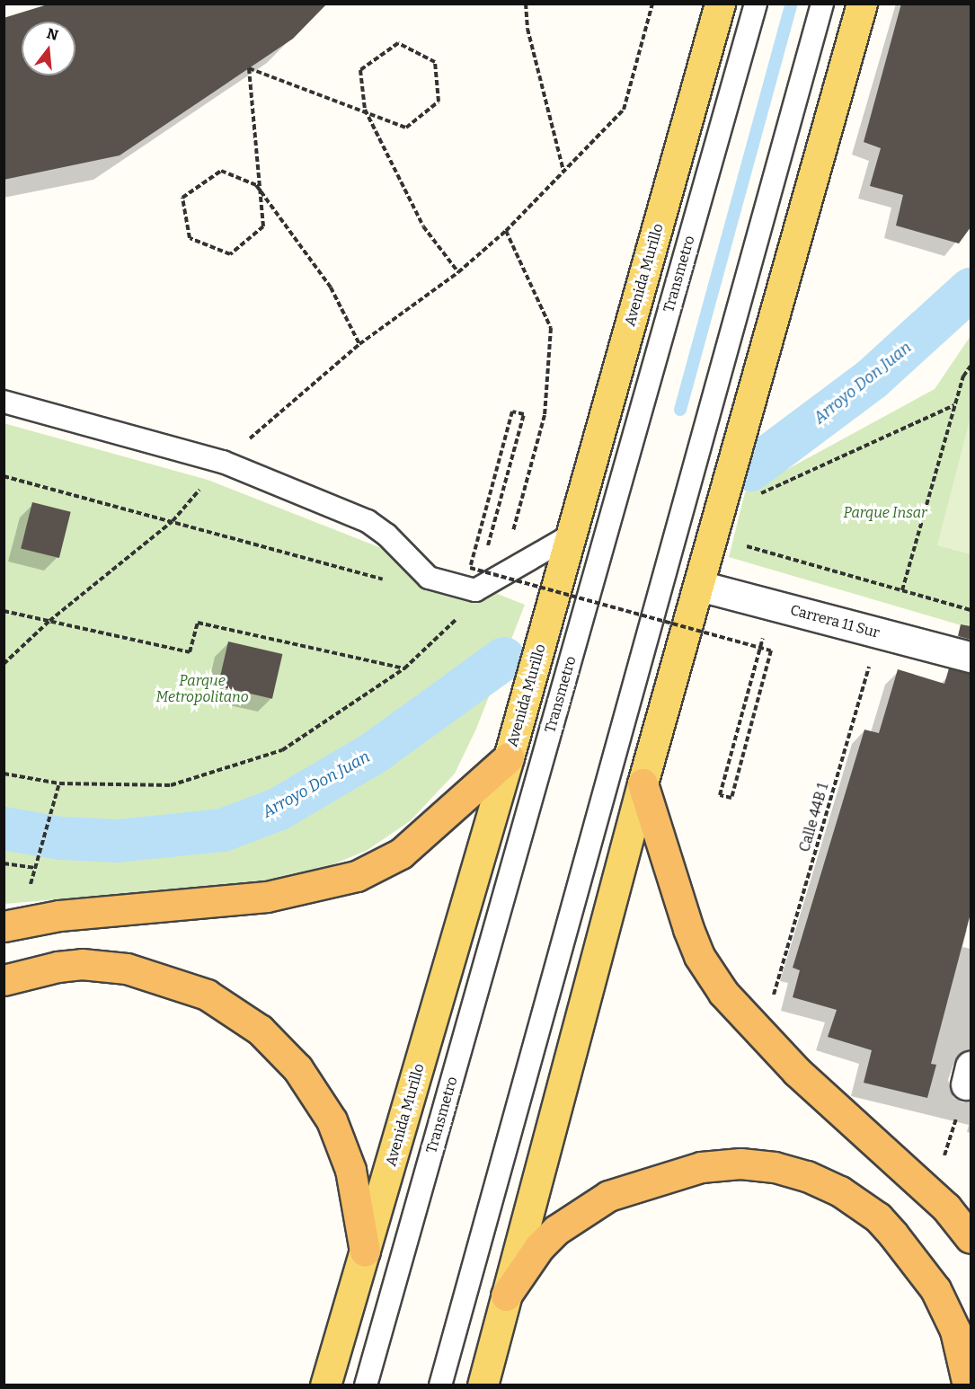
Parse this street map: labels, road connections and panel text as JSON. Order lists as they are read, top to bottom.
{
  "streets": {
    "main road": ["Avenida Murillo"],
    "street": ["Carrera 11 Sur"],
    "lane": ["Transmetro"],
    "path": ["Calle 44B 1"]
  },
  "crossings": [
    ["Carrera 11 Sur", "Calle 44B 1"]
  ],
  "water": ["Arroyo Don Juan"],
  "parks": ["Parque Insar", "Parque Metropolitano"],
  "north": "top"
}
